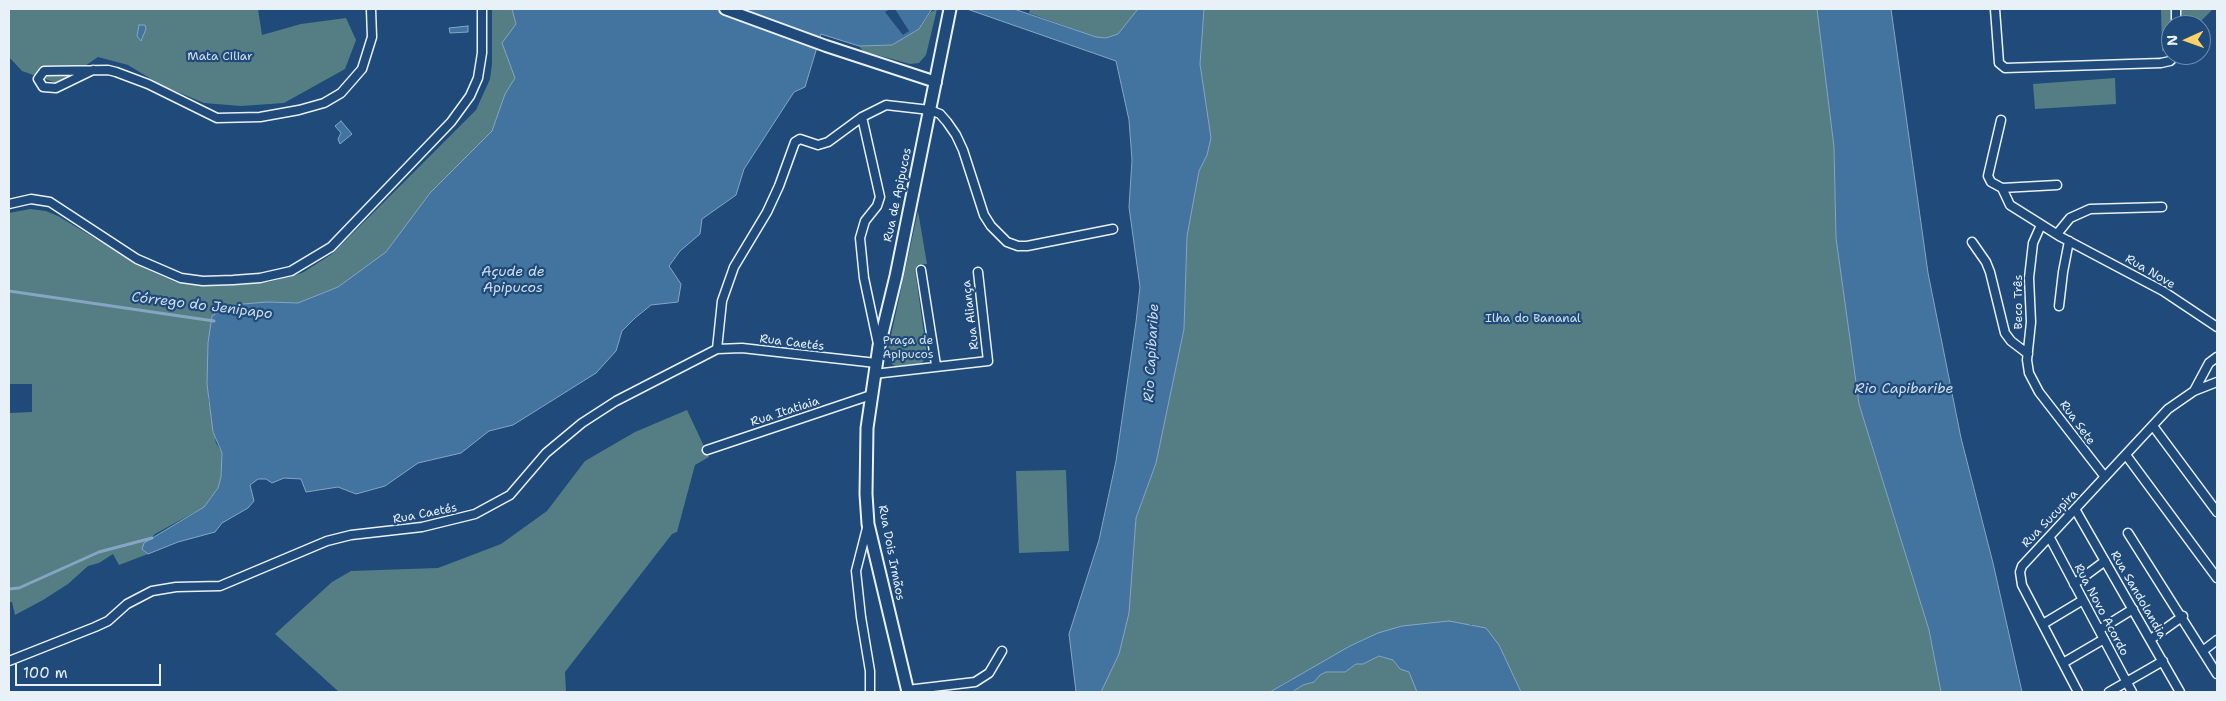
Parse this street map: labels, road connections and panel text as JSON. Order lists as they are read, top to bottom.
{
  "streets": {
    "main road": ["Rua de Apipucos", "Rua Dois Irmãos"],
    "street": [
      "Rua Nove",
      "Beco Três",
      "Rua Aliança",
      "Rua Caetés",
      "Rua Itatiaia",
      "Rua Sete",
      "Rua Sucupira",
      "Rua Sandolandia",
      "Rua Novo Acordo"
    ]
  },
  "crossings": [
    ["Rua de Apipucos", "Rua Aliança"],
    ["Rua de Apipucos", "Rua Caetés"],
    ["Rua de Apipucos", "Rua Itatiaia"],
    ["Rua de Apipucos", "Rua Dois Irmãos"],
    ["Rua Nove", "Beco Três"],
    ["Beco Três", "Rua Sete"],
    ["Rua Aliança", "Rua Caetés"],
    ["Rua Itatiaia", "Rua Dois Irmãos"],
    ["Rua Sete", "Rua Sucupira"],
    ["Rua Sucupira", "Rua Sandolandia"],
    ["Rua Sucupira", "Rua Novo Acordo"]
  ],
  "water": ["Açude de Apipucos", "Córrego do Jenipapo", "Rio Capibaribe"],
  "parks": ["Mata Ciliar", "Ilha do Bananal", "Praça de Apipucos"],
  "scale_bar": "100 m",
  "north": "left"
}
